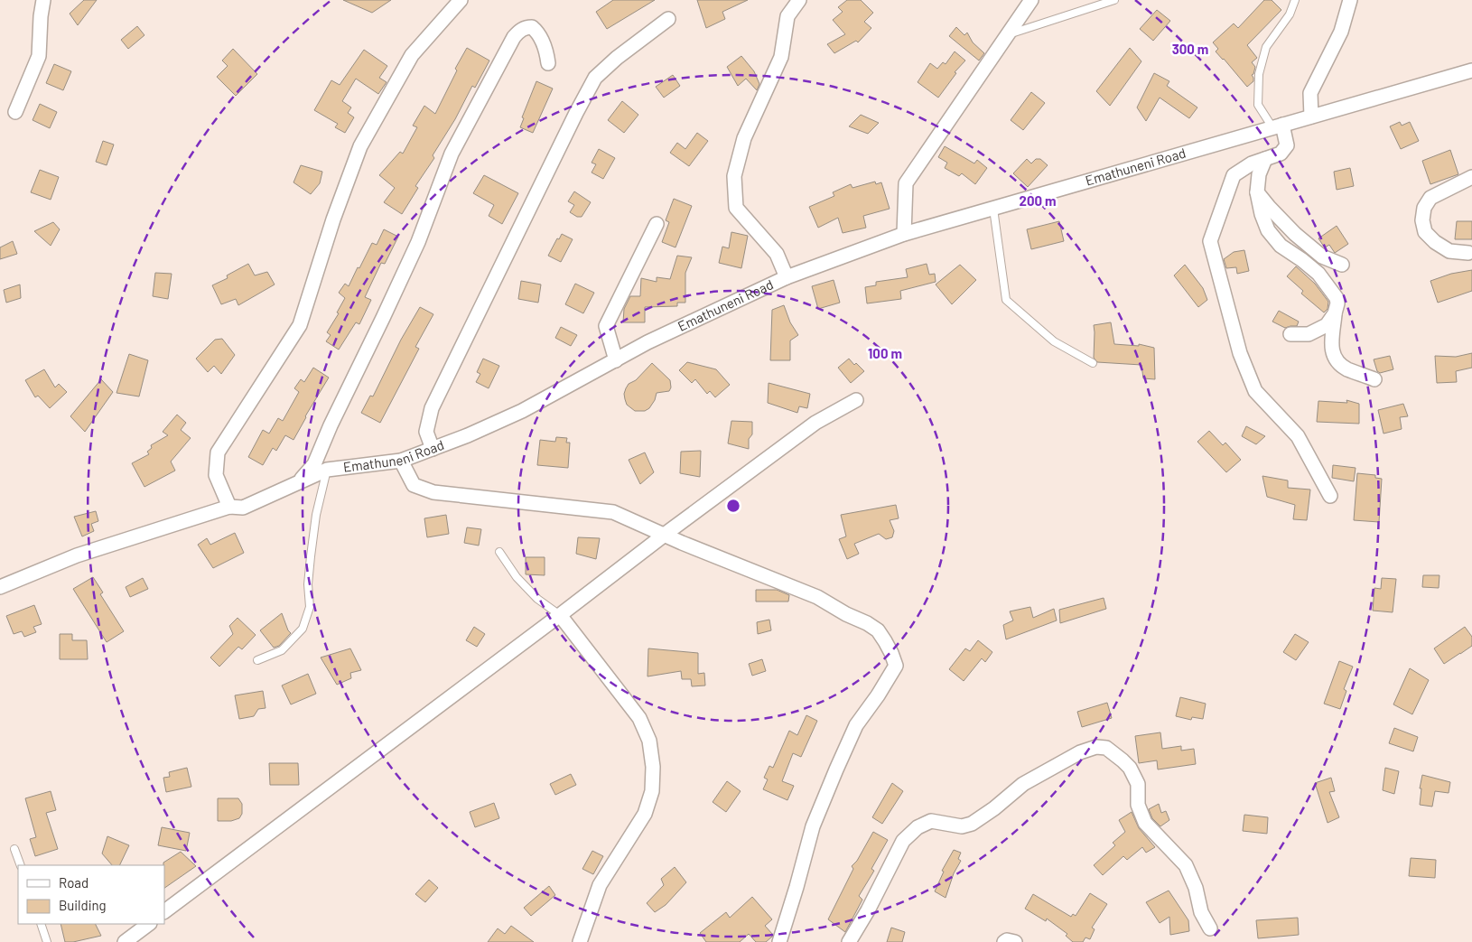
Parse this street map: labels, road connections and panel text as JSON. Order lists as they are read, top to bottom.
{
  "streets": {
    "street": ["Emathuneni Road"]
  },
  "legend": ["Road", "Building"],
  "rings": ["300 m", "200 m", "100 m"]
}
